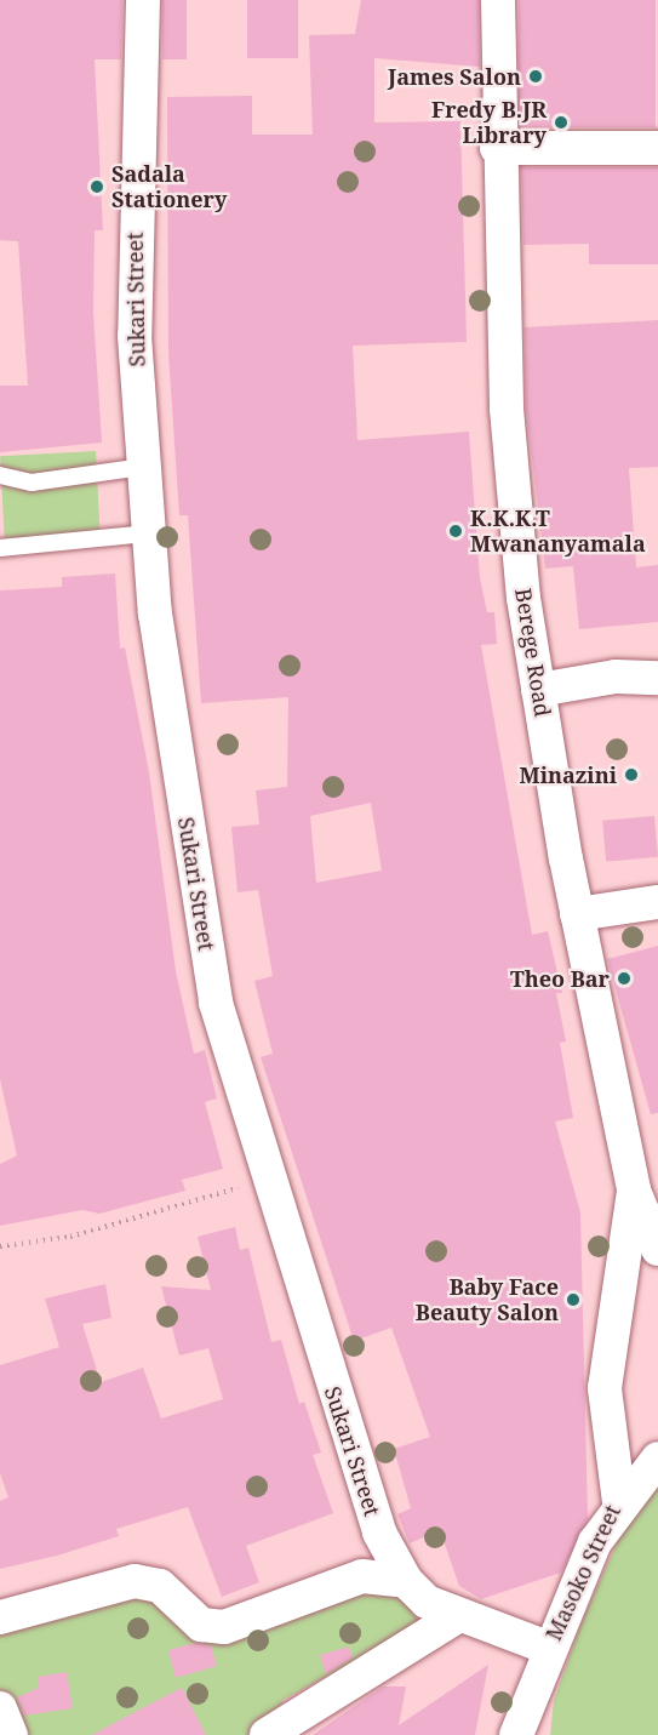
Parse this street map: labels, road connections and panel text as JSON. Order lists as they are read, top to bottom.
{
  "streets": {
    "street": ["Sukari Street", "Berege Road", "Masoko Street"]
  },
  "crossings": [
    ["Sukari Street", "Masoko Street"],
    ["Berege Road", "Masoko Street"]
  ],
  "places": [
    "James Salon",
    "Fredy B.JR Library",
    "Sadala Stationery",
    "K.K.K.T Mwananyamala",
    "Minazini",
    "Theo Bar",
    "Baby Face Beauty Salon"
  ]
}
